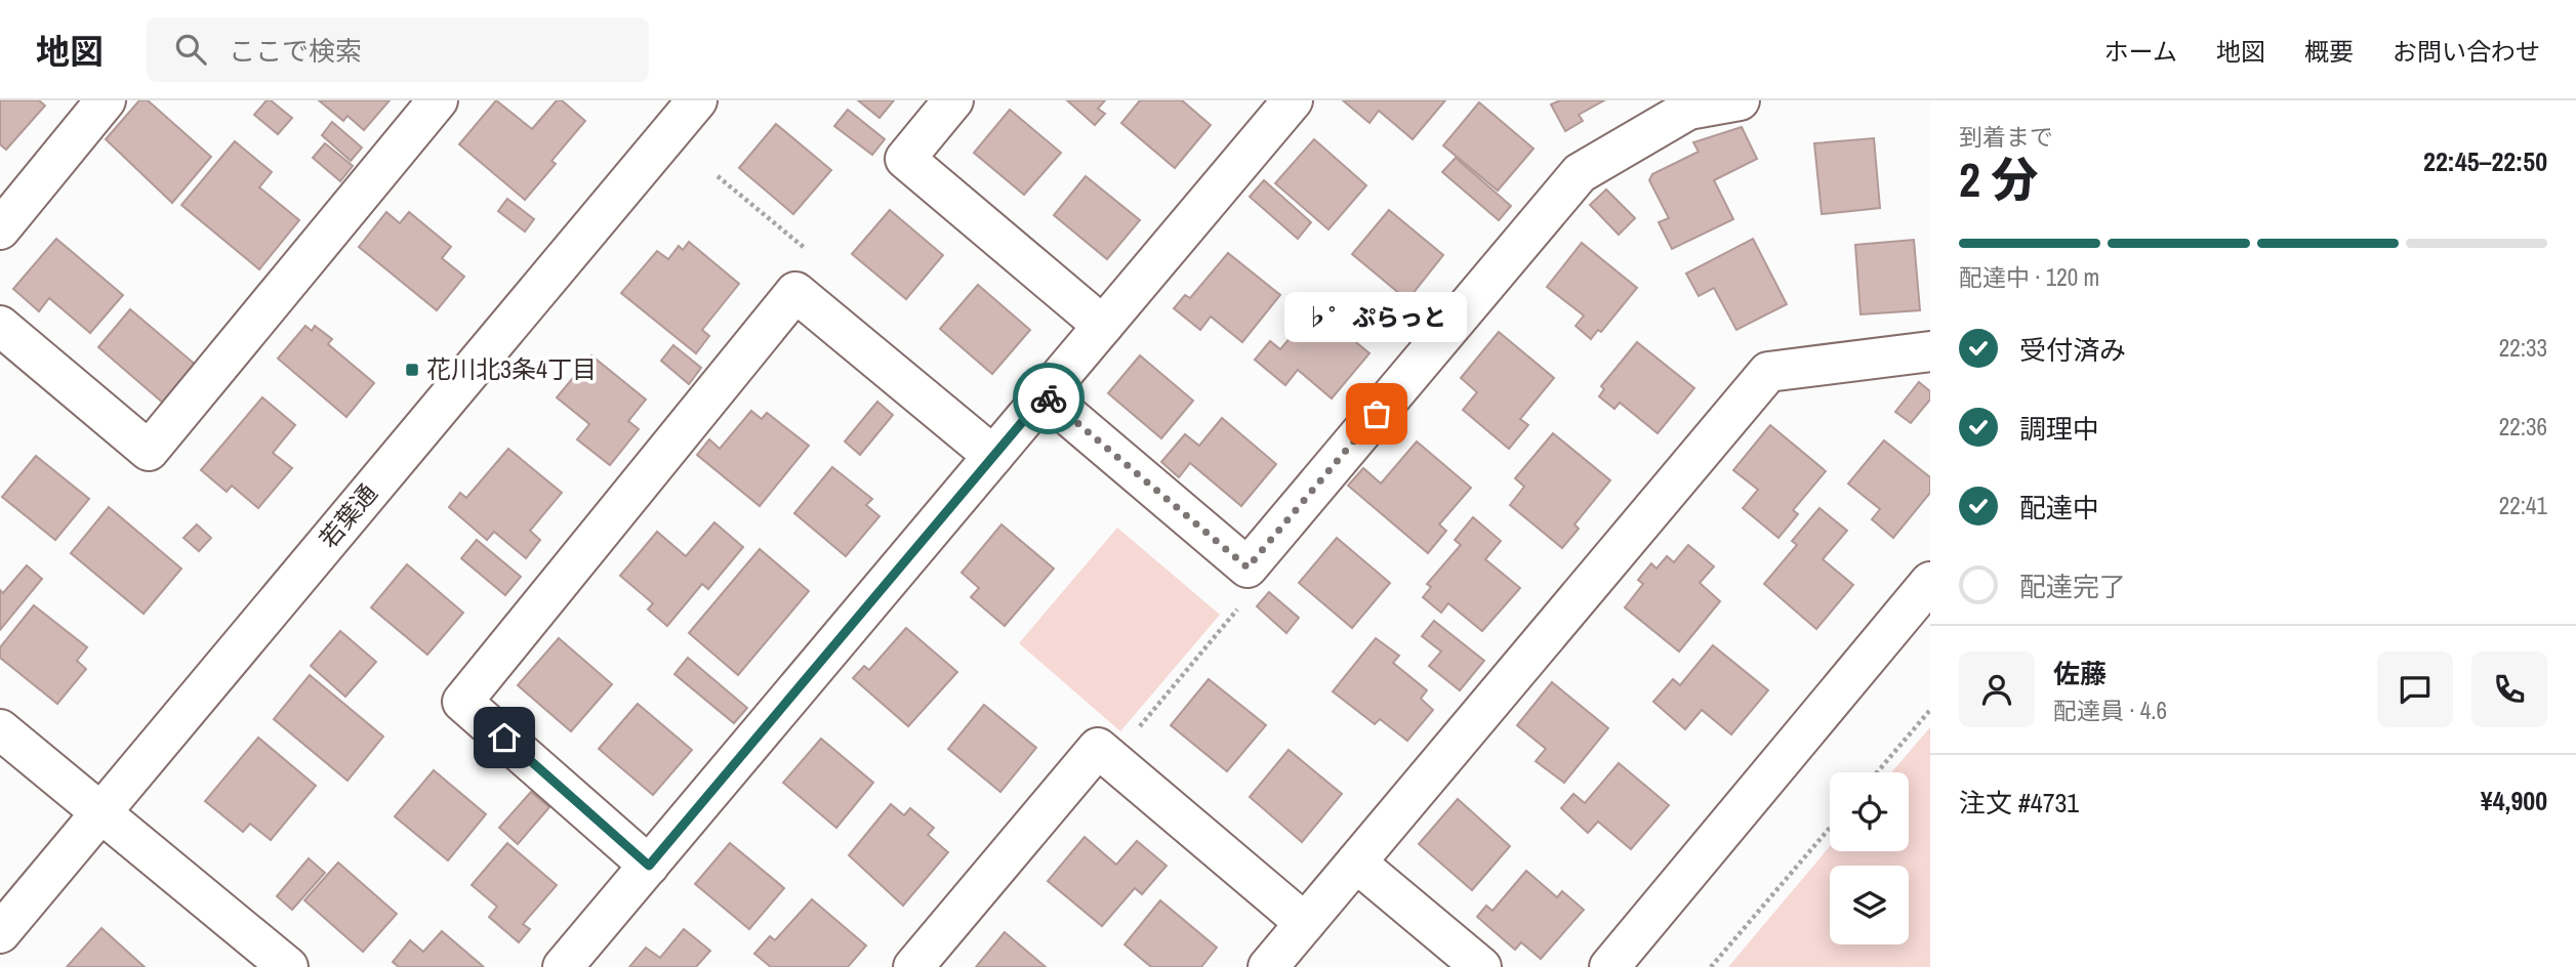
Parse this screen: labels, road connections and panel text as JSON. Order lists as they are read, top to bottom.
{
  "streets": {
    "street": ["若葉通"]
  },
  "places": {
    "transit": ["花川北3条4丁目"],
    "other": ["♭゜ぷらっと"]
  },
  "page": {
    "header": "地図",
    "search": "ここで検索",
    "nav": [
      "ホーム",
      "地図",
      "概要",
      "お問い合わせ"
    ],
    "heading": ["2 分", "到着まで", "22:45–22:50"],
    "panel": [
      "佐藤",
      "配達員 · 4.6",
      "注文 #4731",
      "¥4,900"
    ],
    "bar": "配達中 · 120 m",
    "bubble": "♭゜ぷらっと",
    "list": [
      ["受付済み", "22:33"],
      ["調理中", "22:36"],
      ["配達中", "22:41"],
      "配達完了"
    ]
  }
}
